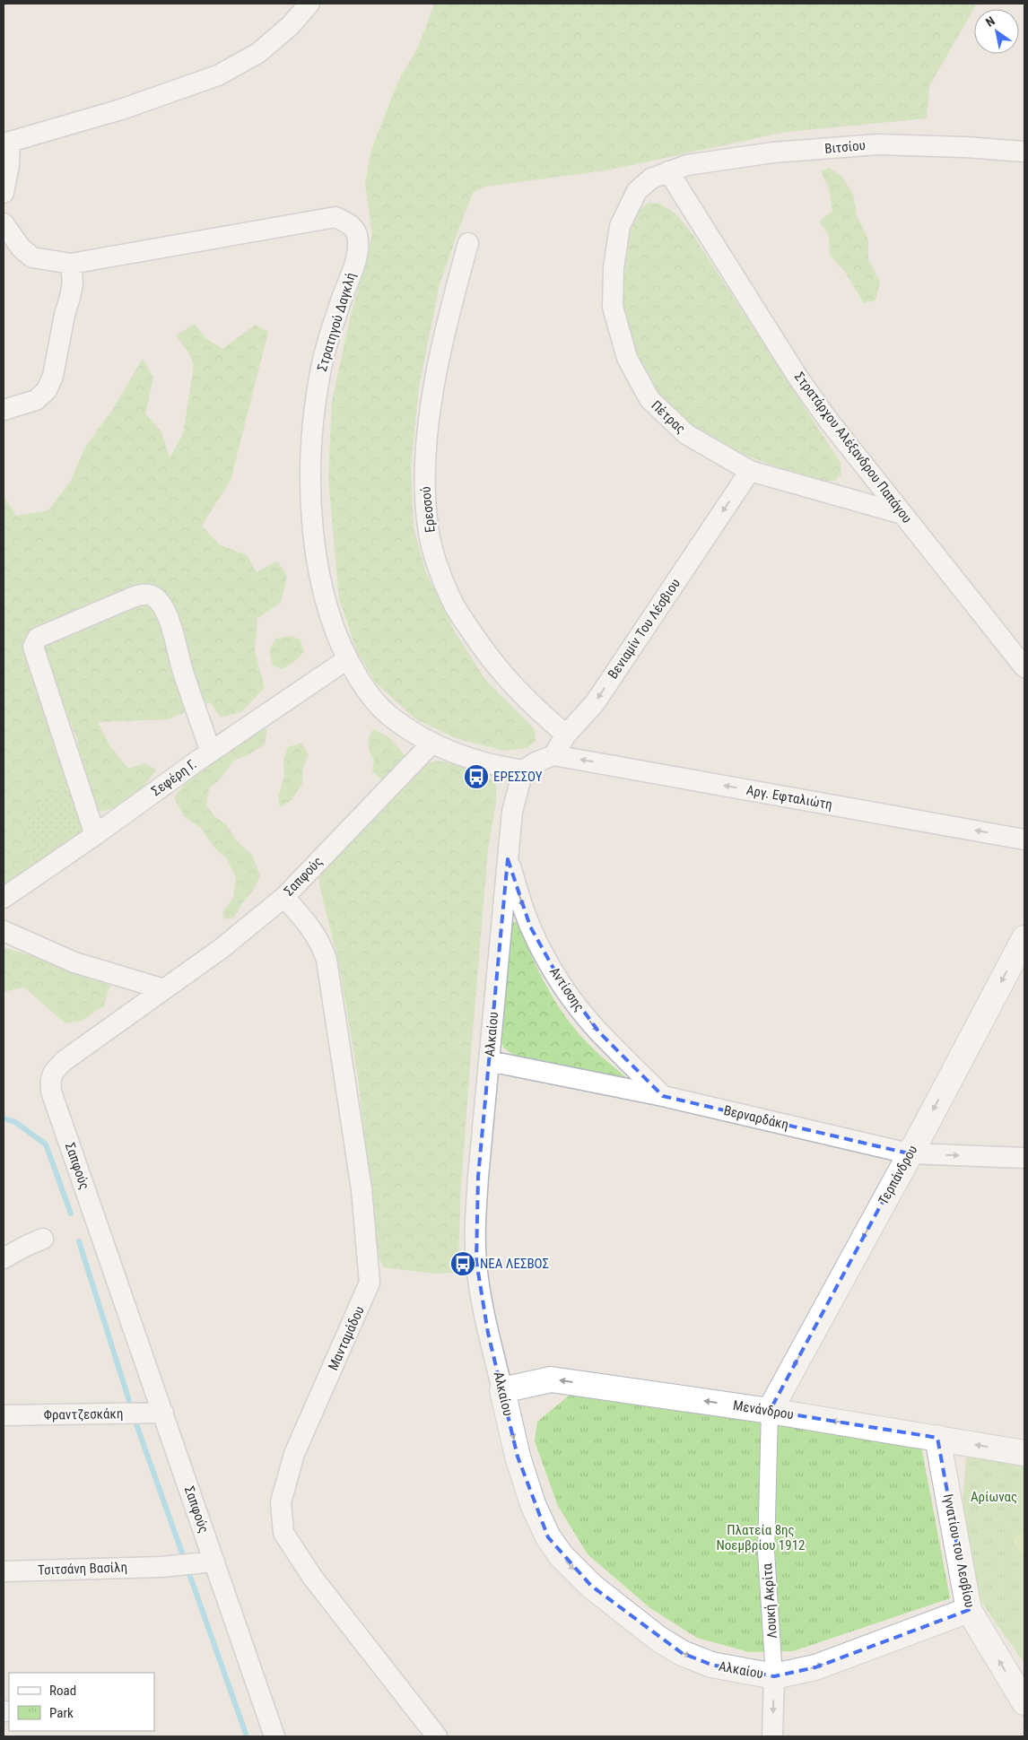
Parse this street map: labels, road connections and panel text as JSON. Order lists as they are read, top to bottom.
{
  "streets": {
    "street": [
      "Βιτσίου",
      "Στρατηγού Δαγκλή",
      "Πέτρας",
      "Στρατάρχου Αλέξανδρου Παπάγου",
      "Ερεσσού",
      "Βενιαμίν Του Λέσβιου",
      "Σεφέρη Γ.",
      "Αργ. Εφταλιώτη",
      "Σαπφούς",
      "Αντίσσης",
      "Αλκαίου",
      "Βερναρδάκη",
      "Τερπάνδρου",
      "Μανταμάδου",
      "Μενάνδρου",
      "Φραντζεσκάκη",
      "Ιγνατίου του Λεσβίου",
      "Τσιτσάνη Βασίλη",
      "Λουκή Ακρίτα"
    ]
  },
  "crossings": [
    ["Βιτσίου", "Πέτρας"],
    ["Βιτσίου", "Στρατάρχου Αλέξανδρου Παπάγου"],
    ["Στρατηγού Δαγκλή", "Σεφέρη Γ."],
    ["Στρατηγού Δαγκλή", "Σαπφούς"],
    ["Στρατηγού Δαγκλή", "Αλκαίου"],
    ["Πέτρας", "Στρατάρχου Αλέξανδρου Παπάγου"],
    ["Πέτρας", "Βενιαμίν Του Λέσβιου"],
    ["Ερεσσού", "Βενιαμίν Του Λέσβιου"],
    ["Βενιαμίν Του Λέσβιου", "Αργ. Εφταλιώτη"],
    ["Σαπφούς", "Μανταμάδου"],
    ["Σαπφούς", "Φραντζεσκάκη"],
    ["Σαπφούς", "Τσιτσάνη Βασίλη"],
    ["Αντίσσης", "Αλκαίου"],
    ["Αντίσσης", "Βερναρδάκη"],
    ["Αλκαίου", "Βερναρδάκη"],
    ["Αλκαίου", "Μενάνδρου"],
    ["Αλκαίου", "Ιγνατίου του Λεσβίου"],
    ["Αλκαίου", "Λουκή Ακρίτα"],
    ["Βερναρδάκη", "Τερπάνδρου"],
    ["Τερπάνδρου", "Μενάνδρου"],
    ["Τερπάνδρου", "Λουκή Ακρίτα"],
    ["Μενάνδρου", "Ιγνατίου του Λεσβίου"],
    ["Μενάνδρου", "Λουκή Ακρίτα"]
  ],
  "one_way": [
    "Βενιαμίν Του Λέσβιου",
    "Αργ. Εφταλιώτη",
    "Αντίσσης",
    "Αλκαίου",
    "Τερπάνδρου",
    "Μενάνδρου",
    "Ιγνατίου του Λεσβίου"
  ],
  "parks": ["Αρίωνας", "Πλατεία 8ης Νοεμβρίου 1912"],
  "places": {
    "bus stop": ["ΕΡΕΣΣΟΥ", "ΝΕΑ ΛΕΣΒΟΣ"]
  },
  "legend": ["Road", "Park"],
  "north": "top left"
}
